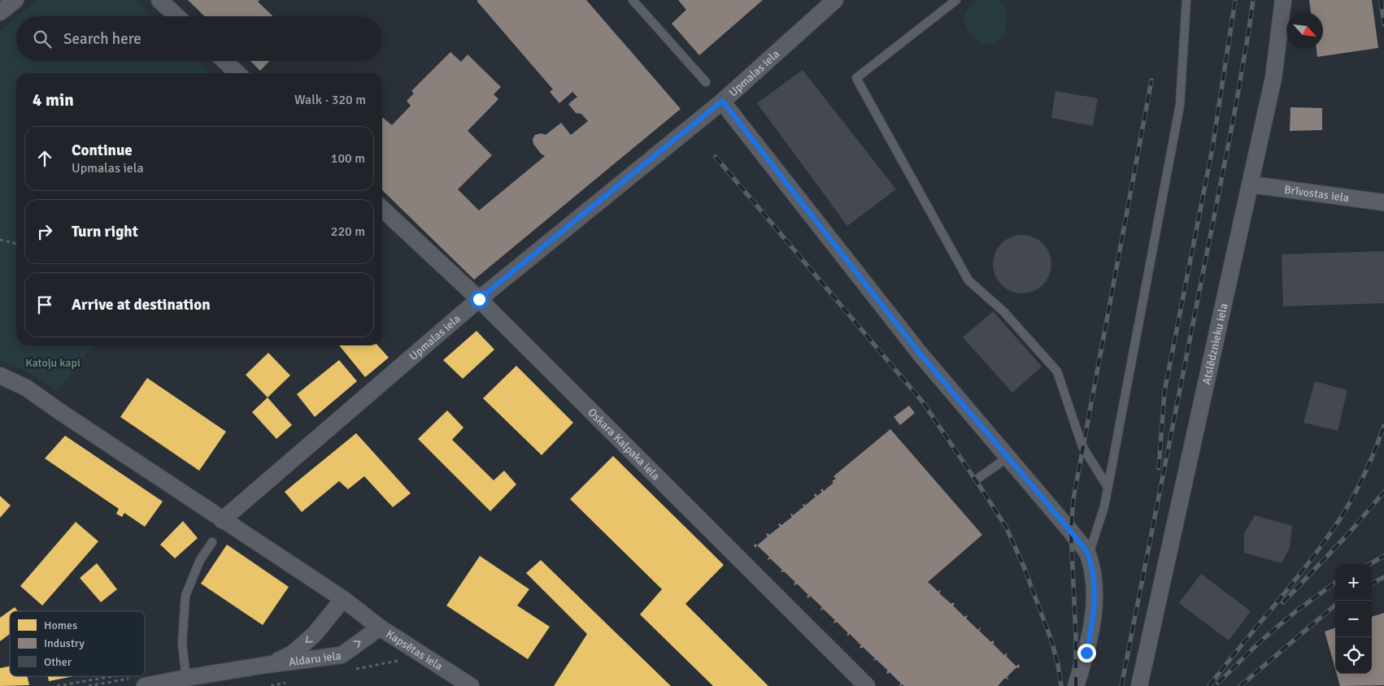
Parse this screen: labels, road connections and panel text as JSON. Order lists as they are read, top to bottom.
{
  "streets": {
    "street": [
      "Upmalas iela",
      "Brīvostas iela",
      "Atslēdznieku iela",
      "Oskara Kalpaka iela",
      "Kapsētas iela",
      "Aldaru iela"
    ]
  },
  "crossings": [
    ["Upmalas iela", "Oskara Kalpaka iela"],
    ["Upmalas iela", "Kapsētas iela"],
    ["Brīvostas iela", "Atslēdznieku iela"],
    ["Kapsētas iela", "Aldaru iela"]
  ],
  "parks": ["Katoļu kapi"],
  "legend": ["Homes", "Industry", "Other"],
  "north": "bottom right",
  "page": {
    "search": "Search here",
    "heading": ["4 min", "Walk · 320 m"],
    "list": [
      ["Continue", "Upmalas iela", "100 m"],
      ["Turn right", "220 m"],
      "Arrive at destination"
    ],
    "map_buttons": ["+", "−"]
  }
}
